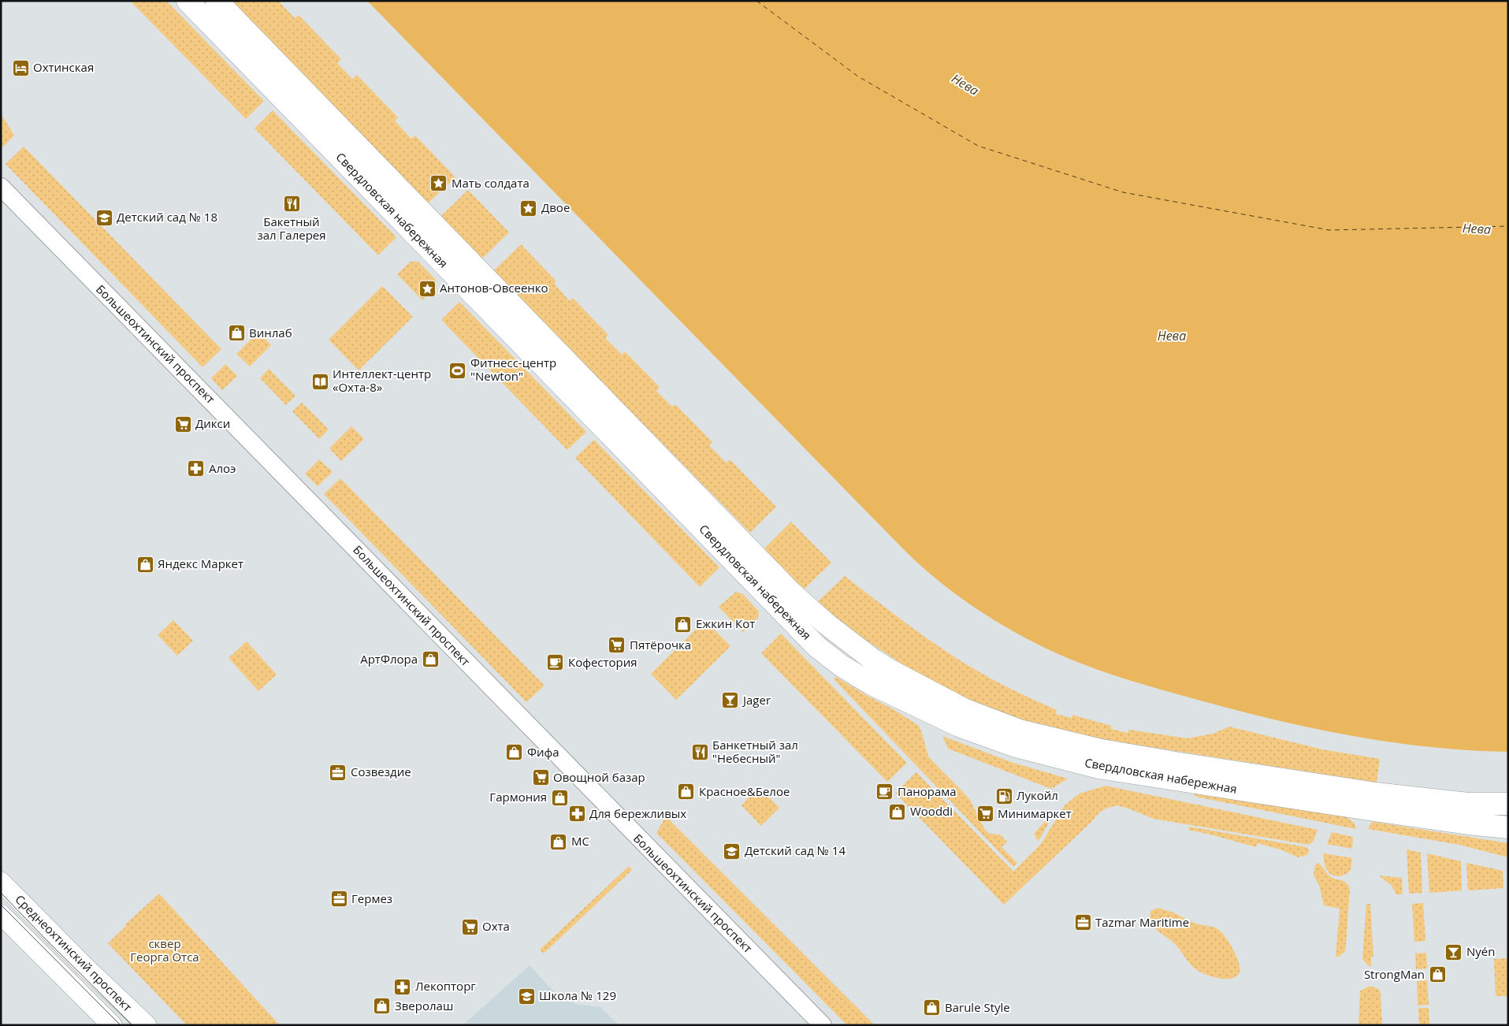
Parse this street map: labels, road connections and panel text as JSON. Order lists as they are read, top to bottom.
{
  "streets": {
    "main road": ["Свердловская набережная", "Среднеохтинский проспект"],
    "street": ["Большеохтинский проспект"]
  },
  "water": ["Нева"],
  "parks": ["сквер Георга Отса"],
  "places": {
    "hotel": ["Охтинская"],
    "place": ["Мать солдата", "Двое", "Антонов-Овсеенко"],
    "restaurant": ["Бакетный зал Галерея", "Банкетный зал \"Небесный\""],
    "school or university": ["Детский сад № 18", "Детский сад № 14", "Школа № 129"],
    "shop": [
      "Винлаб",
      "Яндекс Маркет",
      "Ежкин Кот",
      "АртФлора",
      "Фифа",
      "Красное&Белое",
      "Гармония",
      "Wooddi",
      "MC",
      "StrongMan",
      "Зверолаш",
      "Barule Style"
    ],
    "sports": ["Фитнесс-центр \"Newton\""],
    "library": ["Интеллект-центр «Охта-8»"],
    "supermarket": [
      "Дикси",
      "Пятёрочка",
      "Овощной базар",
      "Минимаркет",
      "Охта"
    ],
    "pharmacy": ["Алоэ", "Для бережливых", "Лекопторг"],
    "cafe": ["Кофестория", "Панорама"],
    "bar": ["Jager", "Nyén"],
    "office": ["Созвездие", "Гермез", "Tazmar Maritime"],
    "fuel station": ["Лукойл"]
  }
}
